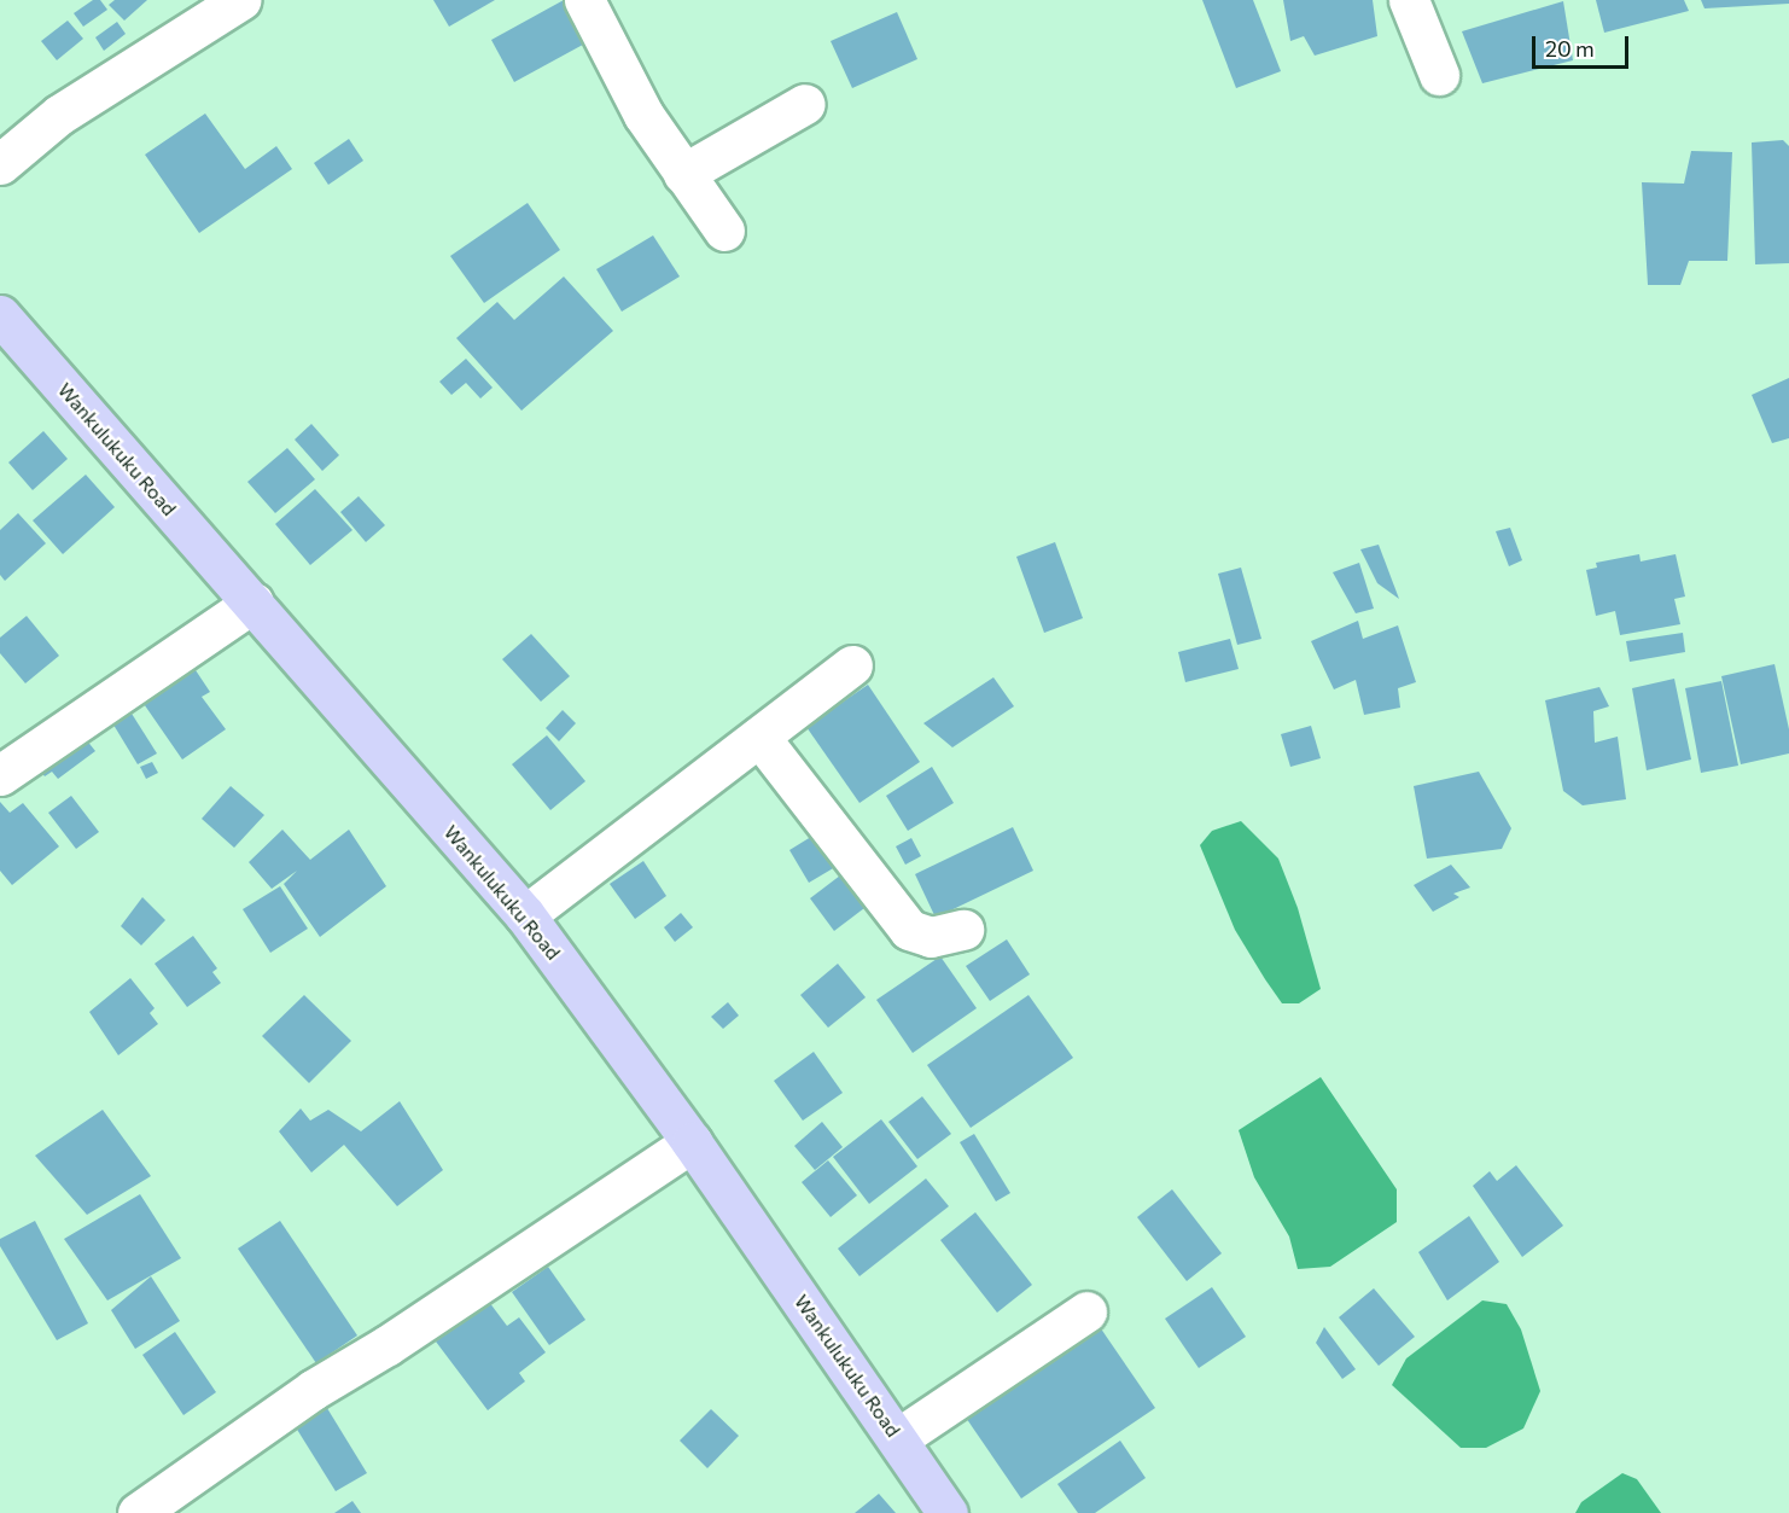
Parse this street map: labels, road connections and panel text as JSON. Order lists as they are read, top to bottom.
{
  "streets": {
    "main road": ["Wankulukuku Road"]
  },
  "scale_bar": "20 m"
}
